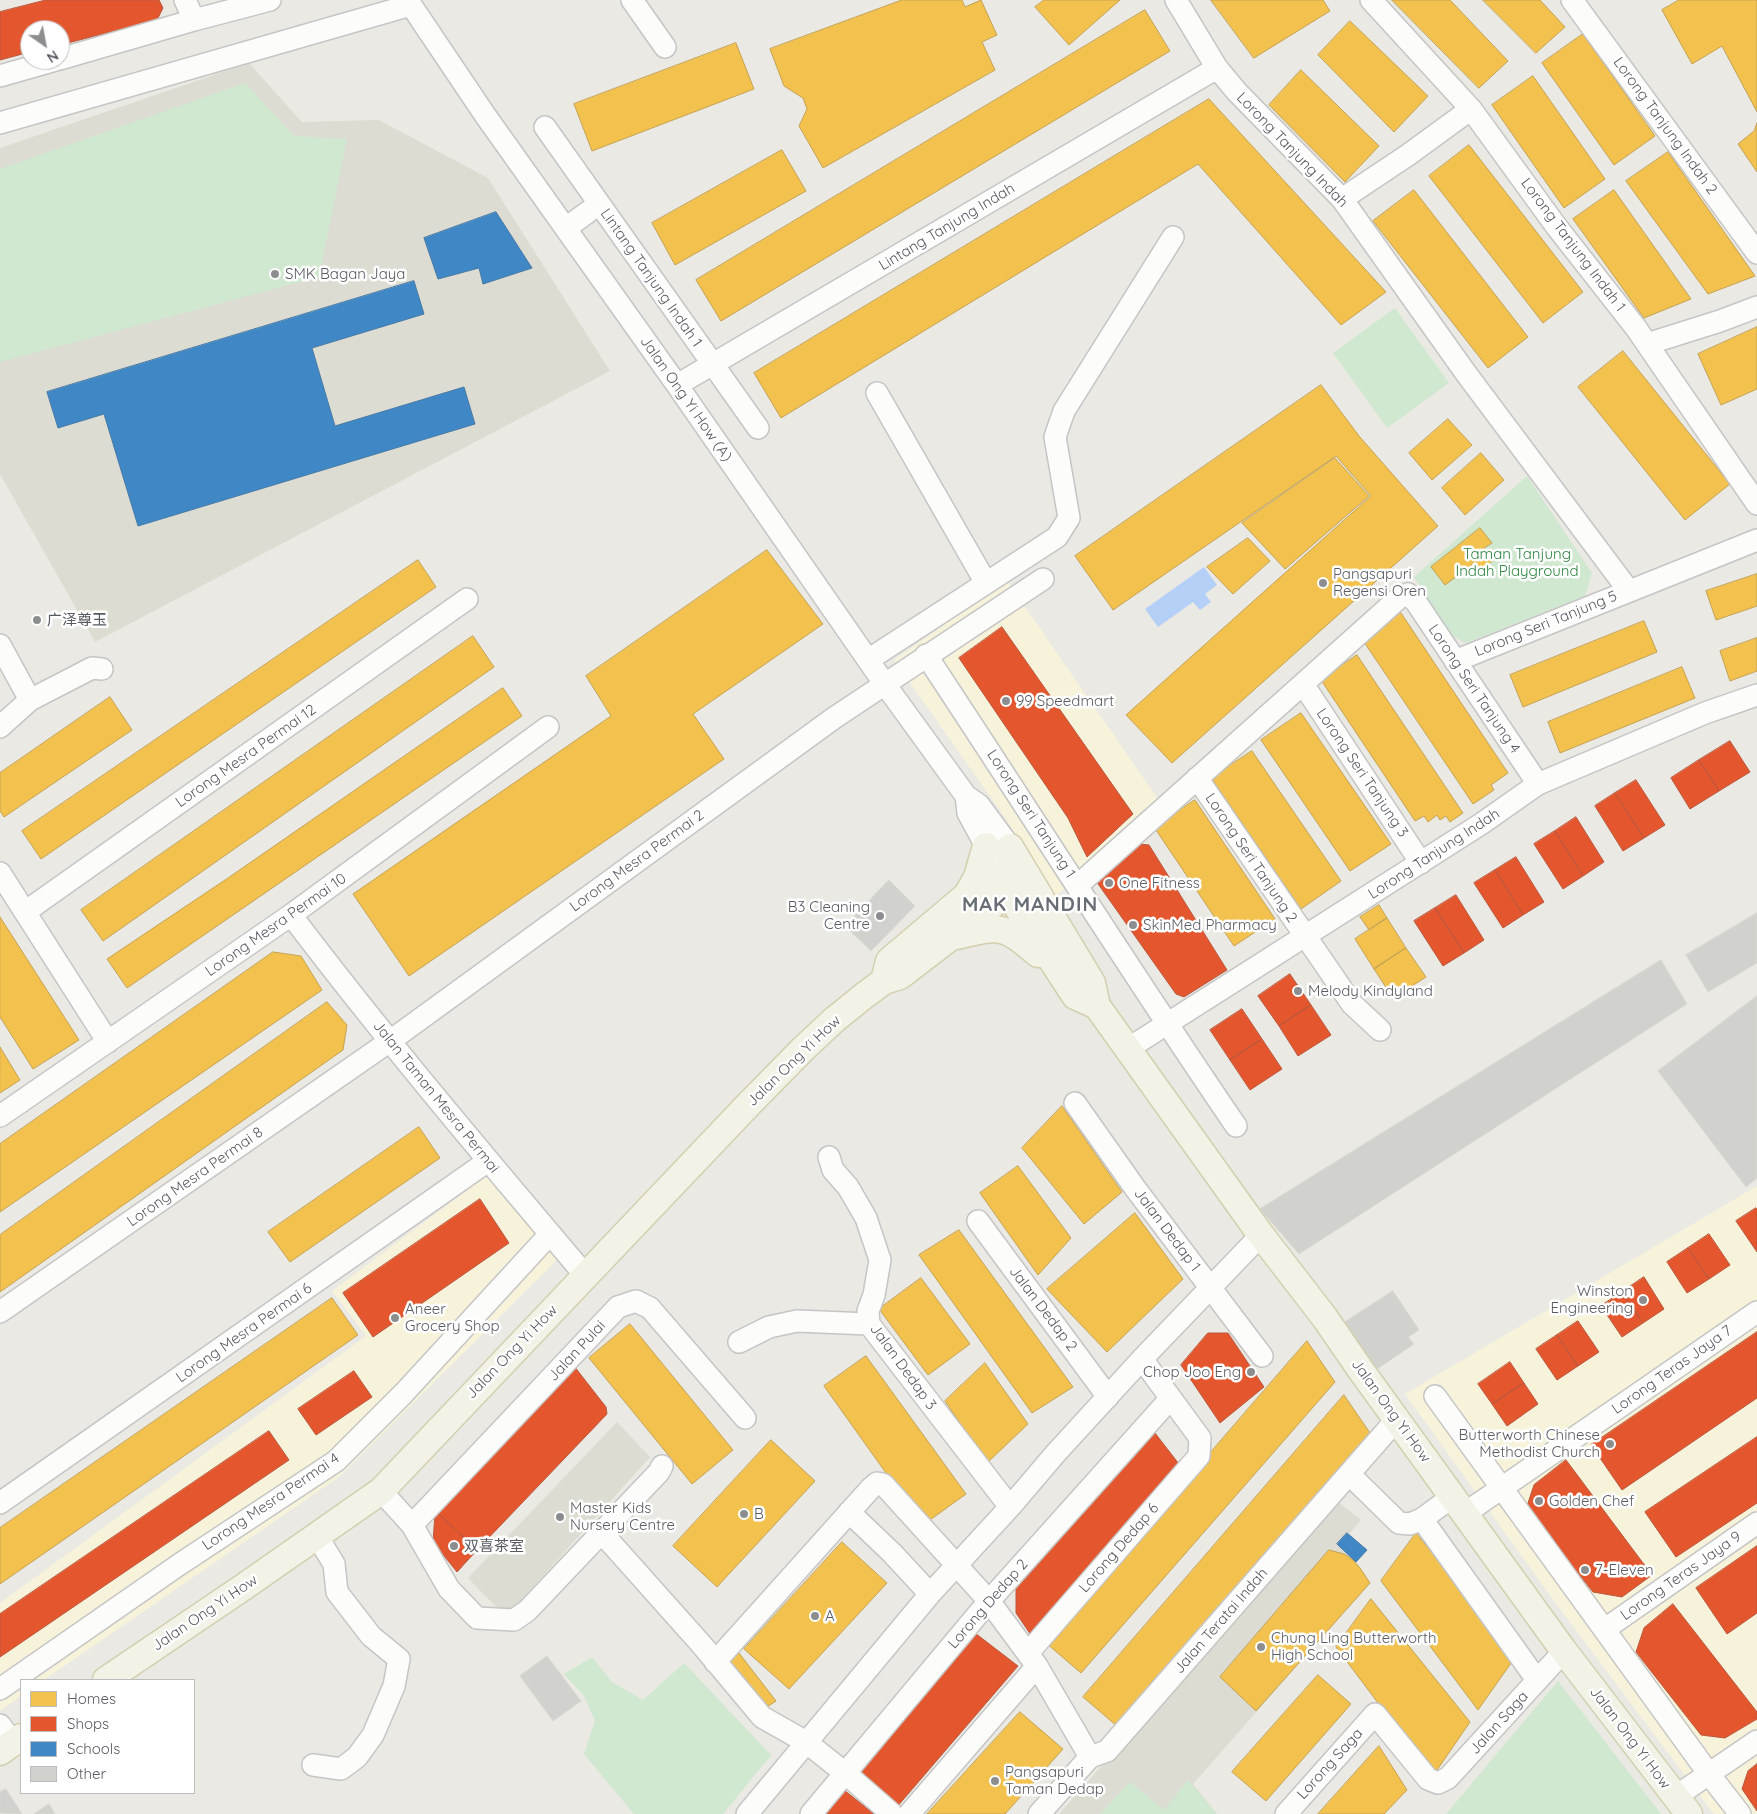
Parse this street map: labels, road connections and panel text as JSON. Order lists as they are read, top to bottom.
{
  "streets": {
    "main road": ["Jalan Ong Yi How"],
    "street": [
      "Lorong Tanjung Indah 2",
      "Lorong Tanjung Indah",
      "Lintang Tanjung Indah",
      "Lorong Tanjung Indah 1",
      "Lintang Tanjung Indah 1",
      "Jalan Ong Yi How (A)",
      "Lorong Seri Tanjung 5",
      "Lorong Seri Tanjung 4",
      "Lorong Mesra Permai 12",
      "Lorong Seri Tanjung 3",
      "Lorong Seri Tanjung 1",
      "Lorong Seri Tanjung 2",
      "Lorong Mesra Permai 2",
      "Lorong Mesra Permai 10",
      "Jalan Taman Mesra Permai",
      "Lorong Mesra Permai 8",
      "Jalan Dedap 1",
      "Jalan Dedap 2",
      "Lorong Mesra Permai 6",
      "Jalan Pulai",
      "Jalan Dedap 3",
      "Lorong Teras Jaya 7",
      "Lorong Mesra Permai 4",
      "Lorong Dedap 6",
      "Lorong Teras Jaya 9",
      "Lorong Dedap 2",
      "Jalan Teratai Indah",
      "Jalan Saga",
      "Lorong Saga"
    ]
  },
  "crossings": [
    ["Lorong Tanjung Indah", "Lintang Tanjung Indah"],
    ["Lorong Tanjung Indah", "Lorong Seri Tanjung 5"],
    ["Lorong Tanjung Indah", "Lorong Seri Tanjung 4"],
    ["Lorong Tanjung Indah", "Lorong Seri Tanjung 3"],
    ["Lorong Tanjung Indah", "Lorong Seri Tanjung 1"],
    ["Lorong Tanjung Indah", "Lorong Seri Tanjung 2"],
    ["Lorong Tanjung Indah", "Jalan Ong Yi How"],
    ["Lintang Tanjung Indah", "Lintang Tanjung Indah 1"],
    ["Lintang Tanjung Indah", "Jalan Ong Yi How (A)"],
    ["Jalan Ong Yi How (A)", "Lorong Mesra Permai 2"],
    ["Jalan Ong Yi How (A)", "Jalan Ong Yi How"],
    ["Lorong Seri Tanjung 5", "Lorong Seri Tanjung 4"],
    ["Lorong Seri Tanjung 4", "Lorong Seri Tanjung 3"],
    ["Lorong Seri Tanjung 1", "Lorong Mesra Permai 2"],
    ["Lorong Mesra Permai 2", "Jalan Taman Mesra Permai"],
    ["Lorong Mesra Permai 2", "Lorong Mesra Permai 8"],
    ["Lorong Mesra Permai 10", "Jalan Taman Mesra Permai"],
    ["Jalan Ong Yi How", "Jalan Taman Mesra Permai"],
    ["Jalan Ong Yi How", "Lorong Teras Jaya 7"],
    ["Jalan Ong Yi How", "Jalan Teratai Indah"],
    ["Jalan Ong Yi How", "Jalan Saga"],
    ["Jalan Taman Mesra Permai", "Lorong Mesra Permai 8"],
    ["Jalan Taman Mesra Permai", "Lorong Mesra Permai 6"],
    ["Jalan Taman Mesra Permai", "Lorong Mesra Permai 4"],
    ["Lorong Dedap 6", "Lorong Dedap 2"],
    ["Jalan Saga", "Lorong Saga"]
  ],
  "districts": ["MAK MANDIN"],
  "parks": ["Taman Tanjung Indah Playground"],
  "places": [
    "SMK Bagan Jaya",
    "Pangsapuri Regensi Oren",
    "广泽尊玉",
    "99 Speedmart",
    "One Fitness",
    "B3 Cleaning Centre",
    "SkinMed Pharmacy",
    "Melody Kindyland",
    "Winston Engineering",
    "Aneer Grocery Shop",
    "Chop Joo Eng",
    "Butterworth Chinese Methodist Church",
    "Golden Chef",
    "B",
    "Master Kids Nursery Centre",
    "双喜茶室",
    "7-Eleven",
    "A",
    "Chung Ling Butterworth High School",
    "Pangsapuri Taman Dedap"
  ],
  "legend": [
    "Homes",
    "Shops",
    "Schools",
    "Other"
  ],
  "north": "bottom right"
}
